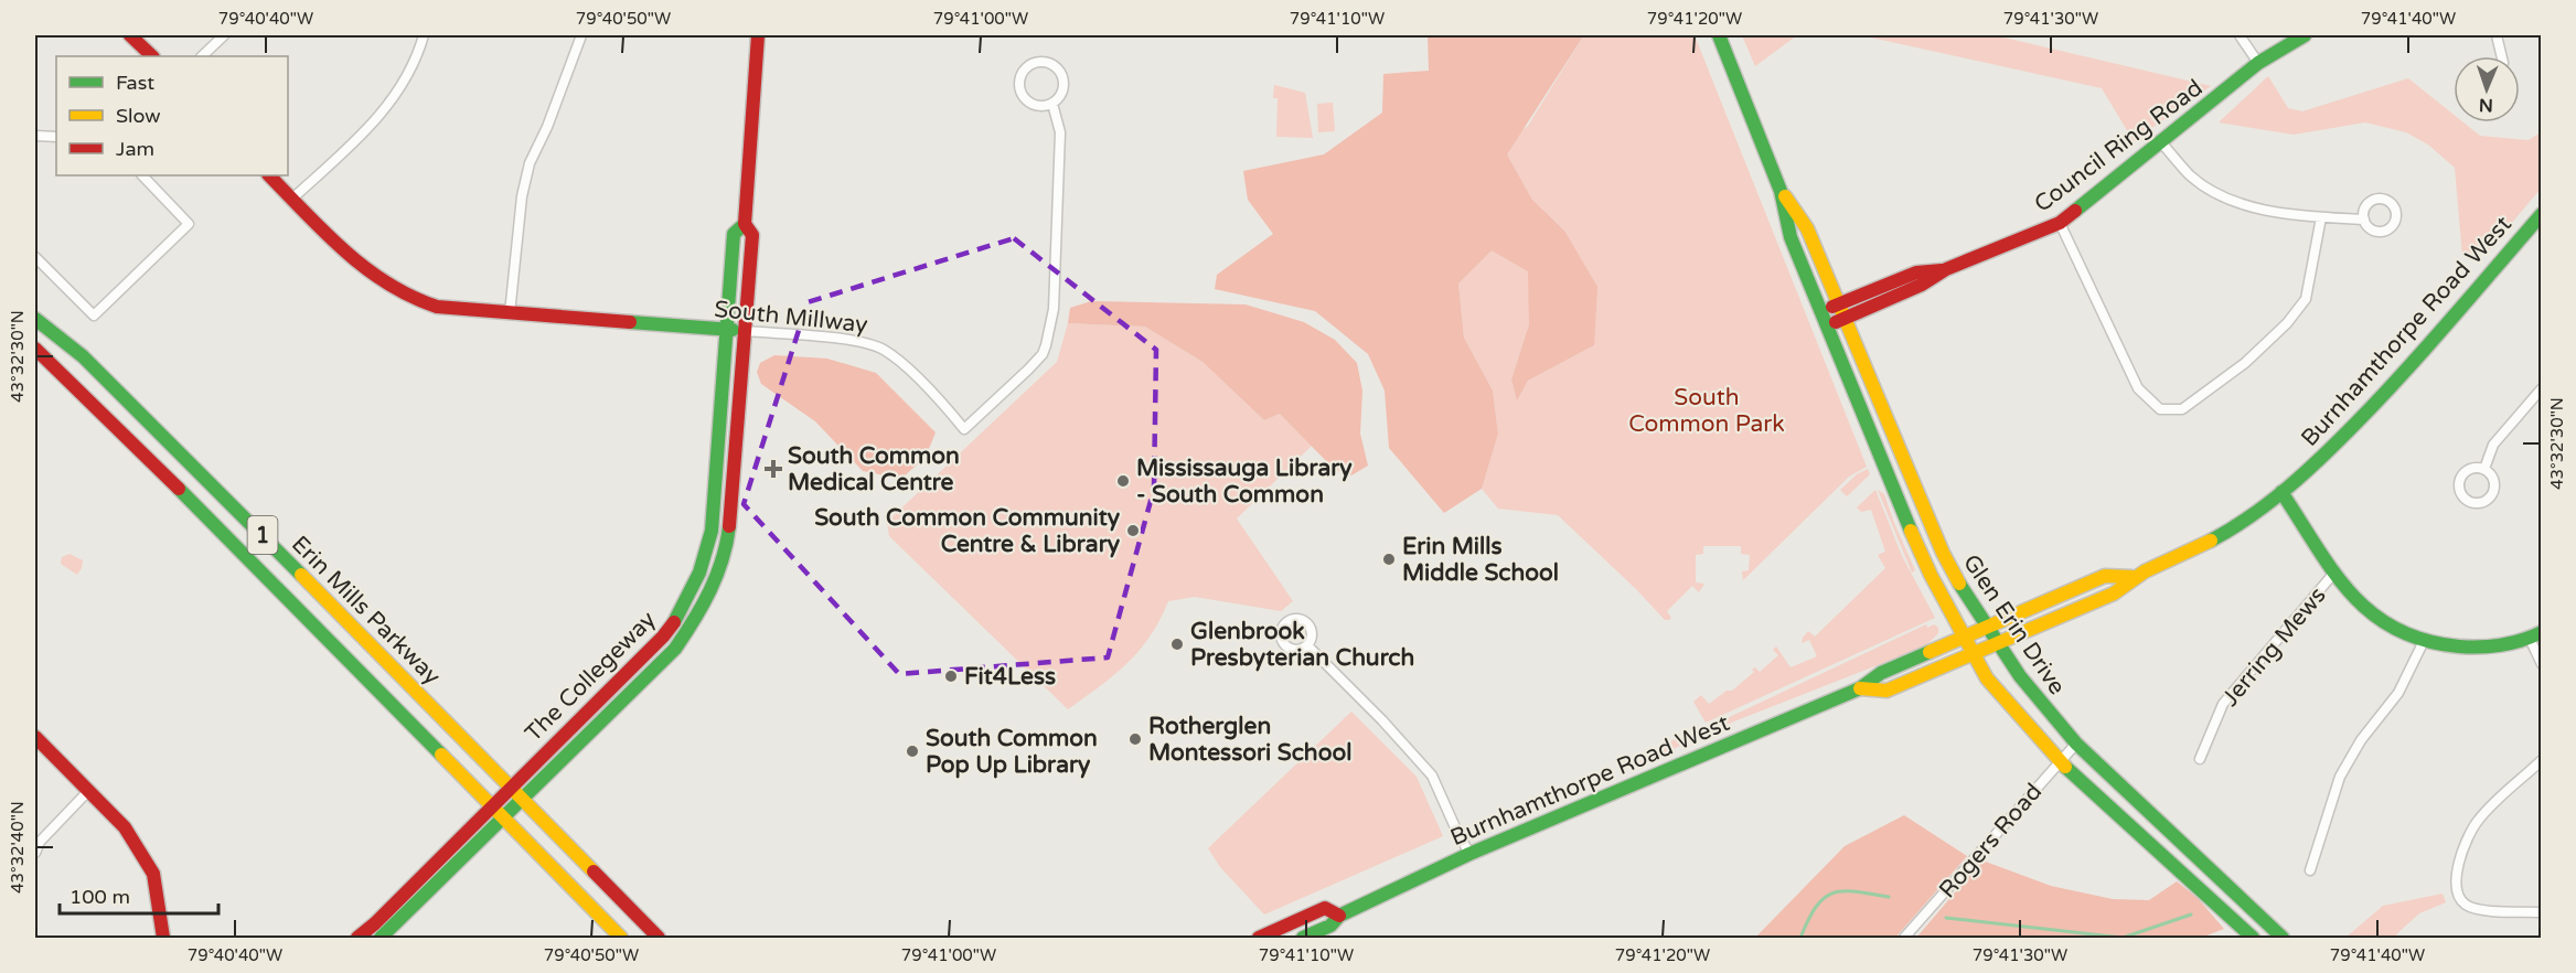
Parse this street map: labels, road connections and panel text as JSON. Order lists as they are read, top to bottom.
{
  "streets": {
    "street": [
      "Council Ring Road",
      "South Millway",
      "Burnhamthorpe Road West",
      "1",
      "Erin Mills Parkway",
      "Glen Erin Drive",
      "Jerring Mews",
      "The Collegeway",
      "Rogers Road"
    ]
  },
  "crossings": [
    ["Council Ring Road", "Glen Erin Drive"],
    ["South Millway", "The Collegeway"],
    ["Burnhamthorpe Road West", "Glen Erin Drive"],
    ["Erin Mills Parkway", "The Collegeway"],
    ["Glen Erin Drive", "Rogers Road"]
  ],
  "parks": ["South Common Park"],
  "places": {
    "health": ["South Common Medical Centre"],
    "other": [
      "Mississauga Library - South Common",
      "South Common Community Centre & Library",
      "Erin Mills Middle School",
      "Glenbrook Presbyterian Church",
      "Fit4Less",
      "Rotherglen Montessori School",
      "South Common Pop Up Library"
    ]
  },
  "legend": ["Fast", "Slow", "Jam"],
  "scale_bar": "100 m",
  "north": "bottom",
  "coordinates": [
    "79°40'40\"W",
    "79°40'50\"W",
    "79°41'00\"W",
    "79°41'10\"W",
    "79°41'20\"W",
    "79°41'30\"W",
    "79°41'40\"W",
    "43°32'30\"N",
    "43°32'40\"N"
  ]
}
